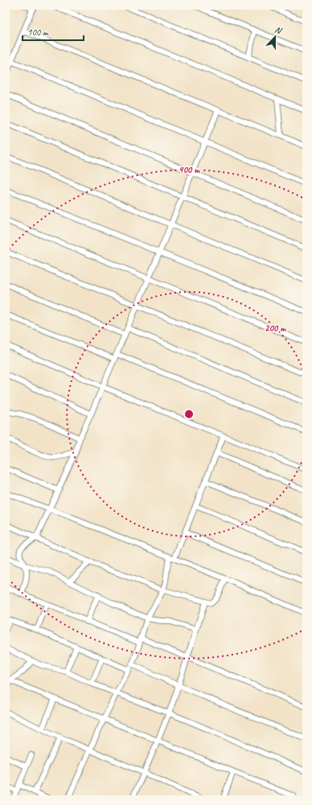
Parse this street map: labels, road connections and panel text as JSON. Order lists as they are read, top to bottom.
{
  "scale_bar": "100 m",
  "north": "top",
  "rings": ["400 m", "200 m"]
}
